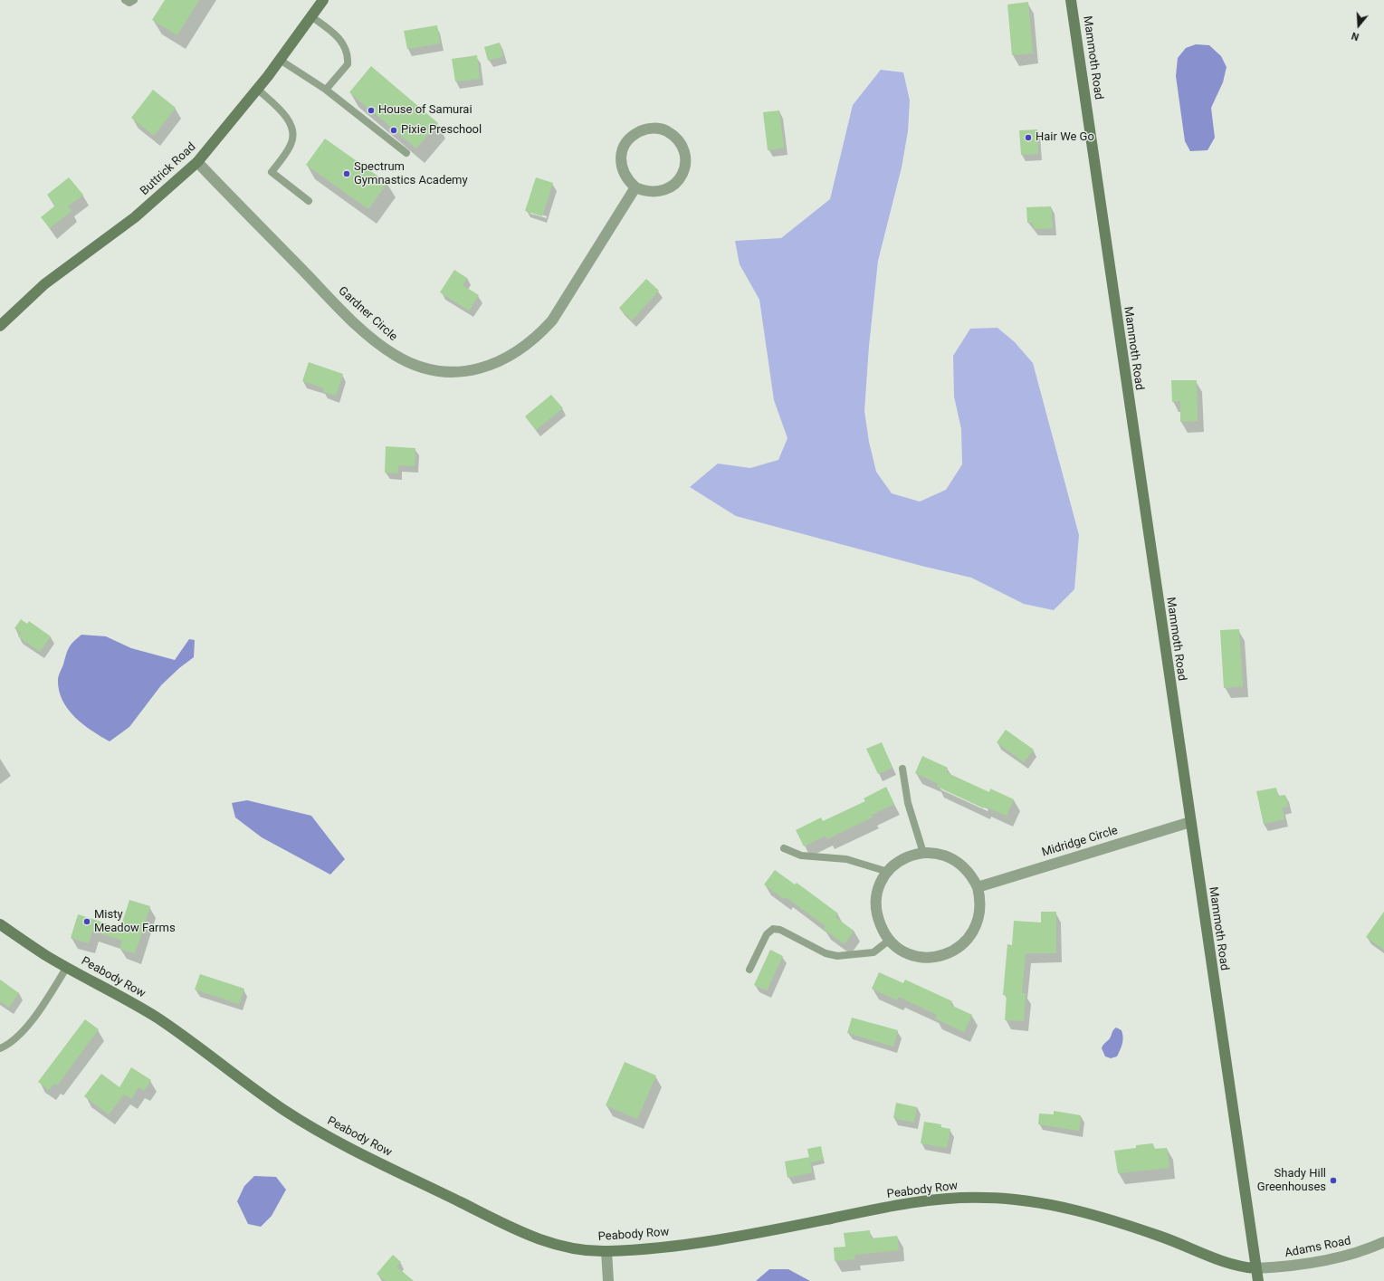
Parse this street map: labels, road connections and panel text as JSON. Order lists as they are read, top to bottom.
{
  "streets": {
    "street": [
      "Mammoth Road",
      "Buttrick Road",
      "Gardner Circle",
      "Midridge Circle",
      "Peabody Row",
      "Adams Road"
    ]
  },
  "crossings": [
    ["Mammoth Road", "Midridge Circle"],
    ["Mammoth Road", "Peabody Row"],
    ["Mammoth Road", "Adams Road"],
    ["Buttrick Road", "Gardner Circle"],
    ["Peabody Row", "Adams Road"]
  ],
  "places": [
    "House of Samurai",
    "Pixie Preschool",
    "Hair We Go",
    "Spectrum Gymnastics Academy",
    "Misty Meadow Farms",
    "Shady Hill Greenhouses"
  ],
  "north": "bottom"
}
